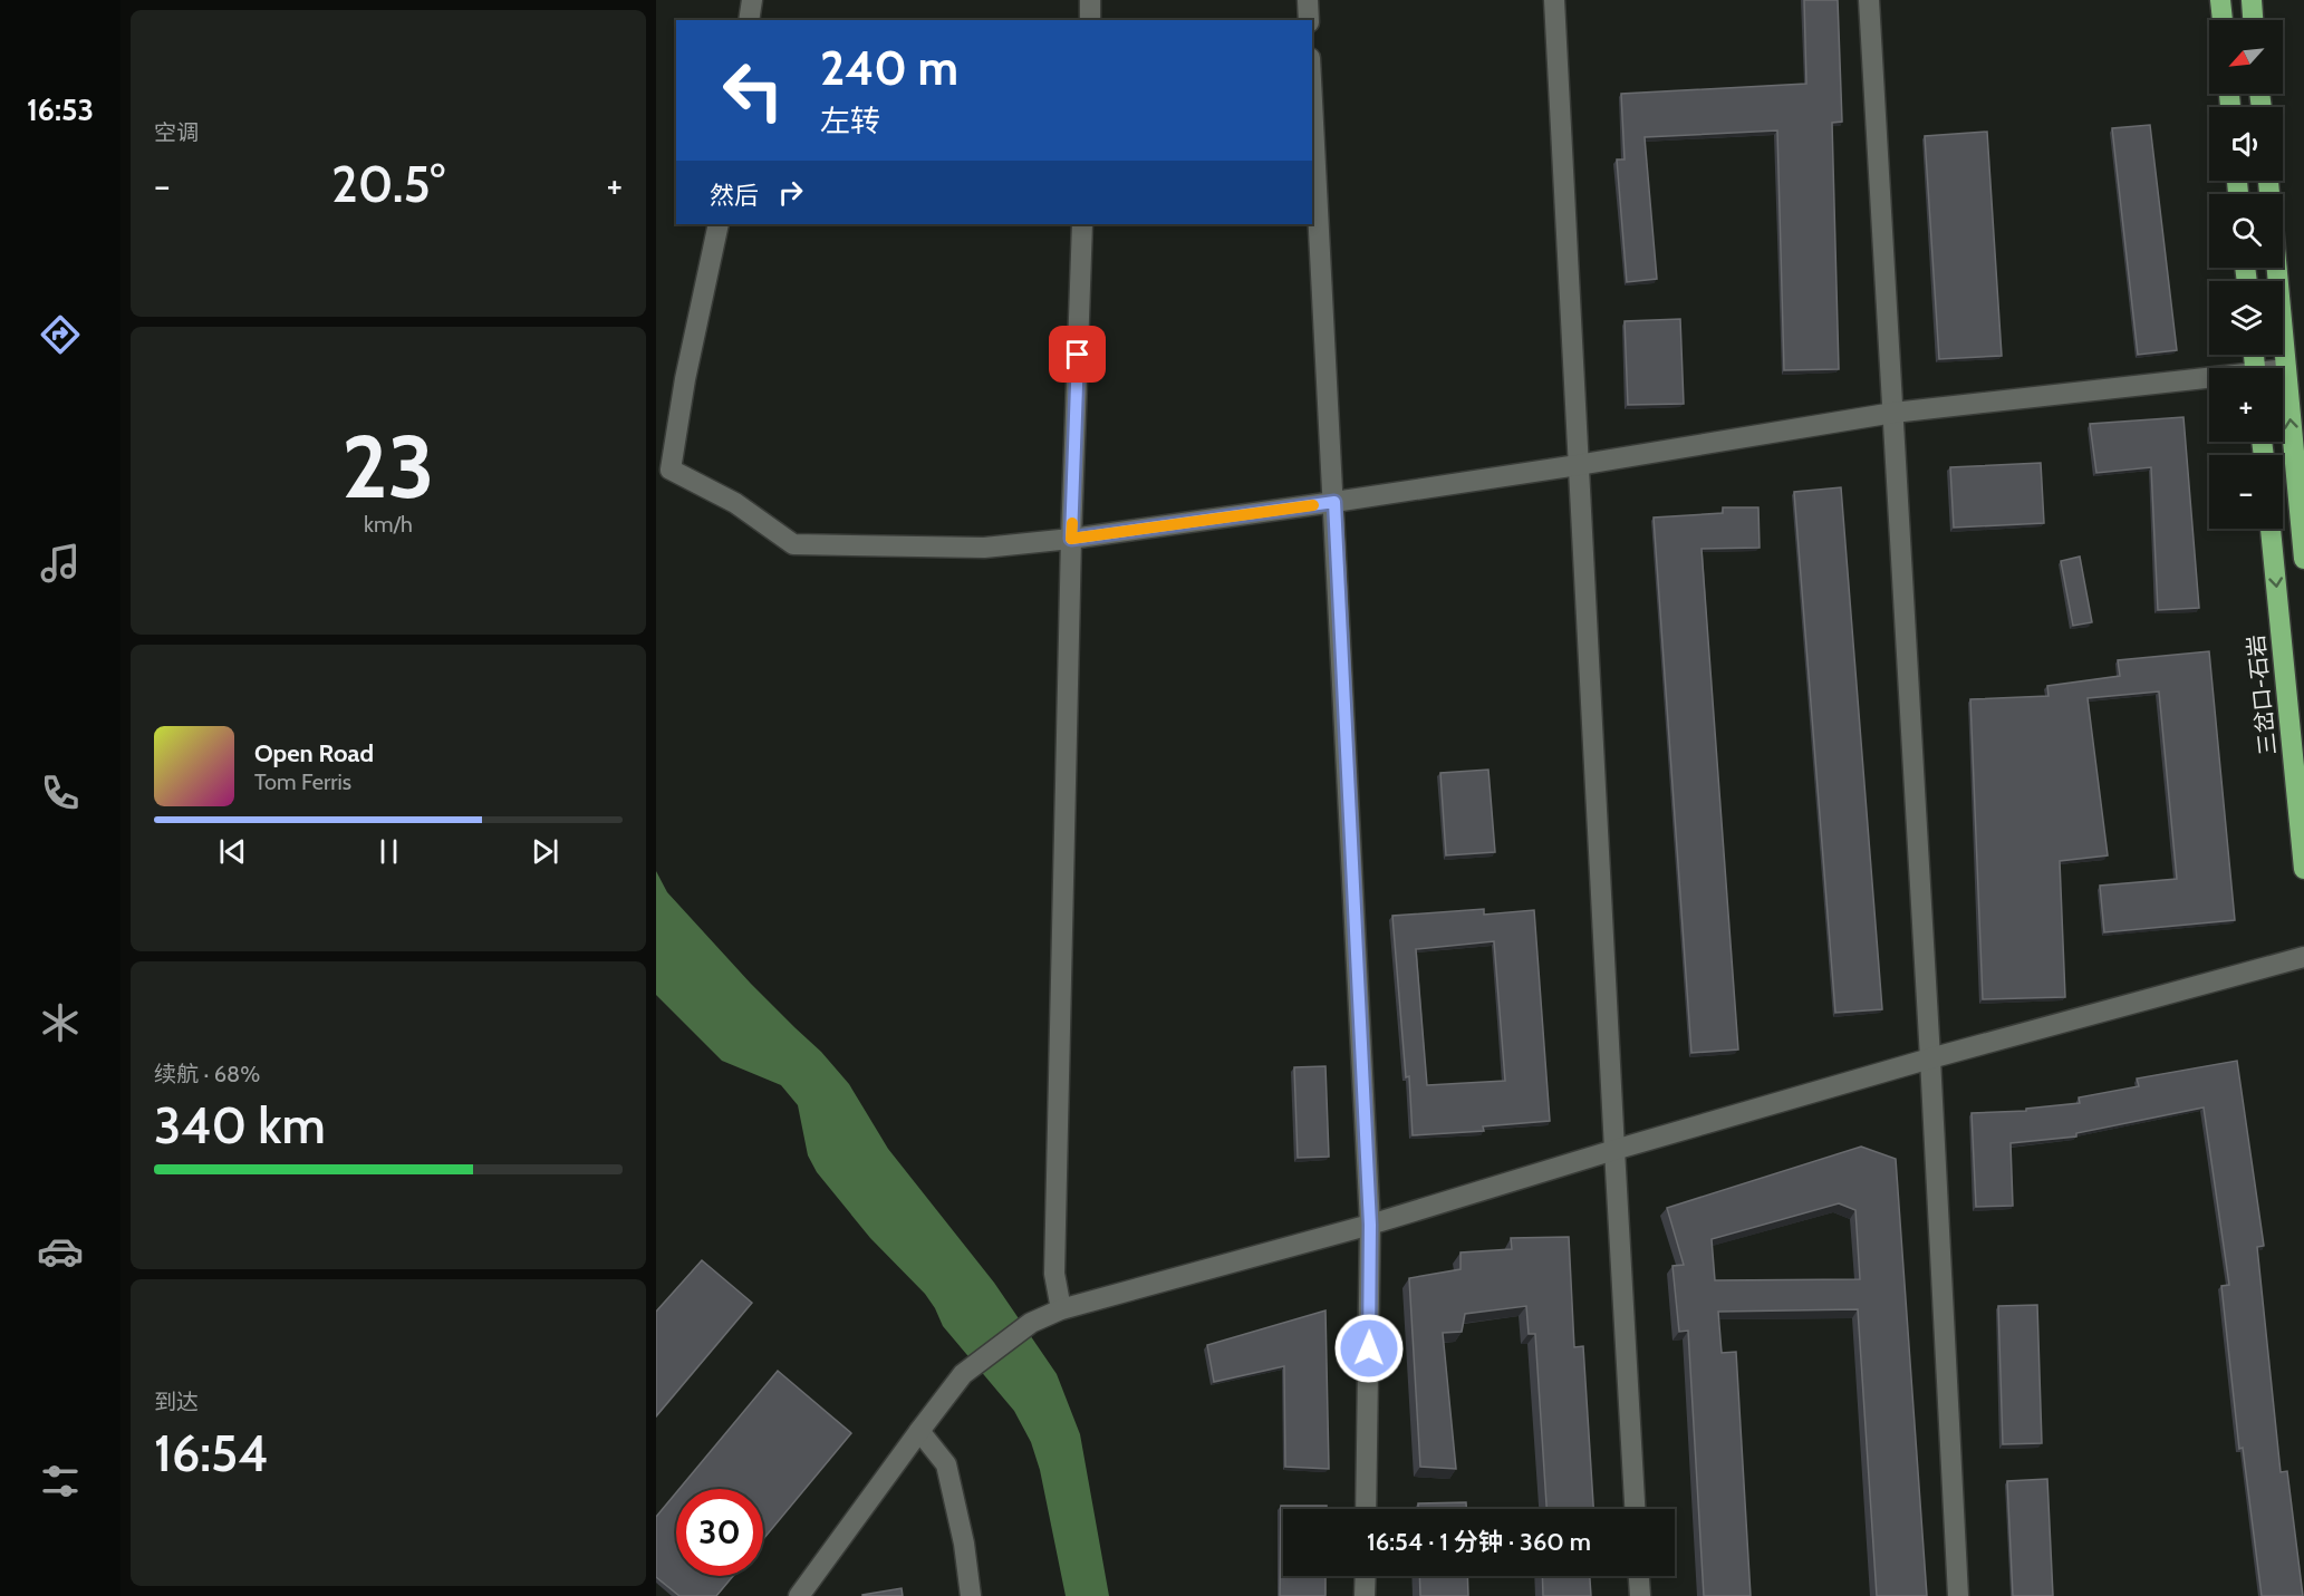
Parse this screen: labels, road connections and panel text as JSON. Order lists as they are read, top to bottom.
{
  "streets": {
    "highway": ["三岔口-石岩"]
  },
  "one_way": ["三岔口-石岩"],
  "north": "bottom left",
  "page": {
    "tabs": "16:53",
    "tile": [
      "空调",
      ["23", "km/h"],
      ["续航 · 68%", "340 km"],
      ["到达", "16:54"]
    ],
    "map_buttons": ["+", "−"],
    "turn": ["240 m", "左转"],
    "heat": ["−", "20.5°", "+"],
    "then": "然后",
    "song": ["Open Road", "Tom Ferris"],
    "limit": "30",
    "trip": "16:54 · 1 分钟 · 360 m"
  }
}
